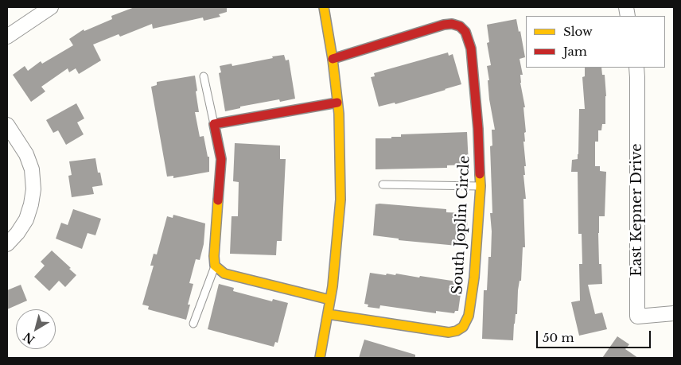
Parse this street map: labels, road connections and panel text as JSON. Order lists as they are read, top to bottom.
{
  "streets": {
    "street": ["East Kepner Drive", "South Joplin Circle"]
  },
  "legend": ["Slow", "Jam"],
  "scale_bar": "50 m",
  "north": "bottom left"
}
